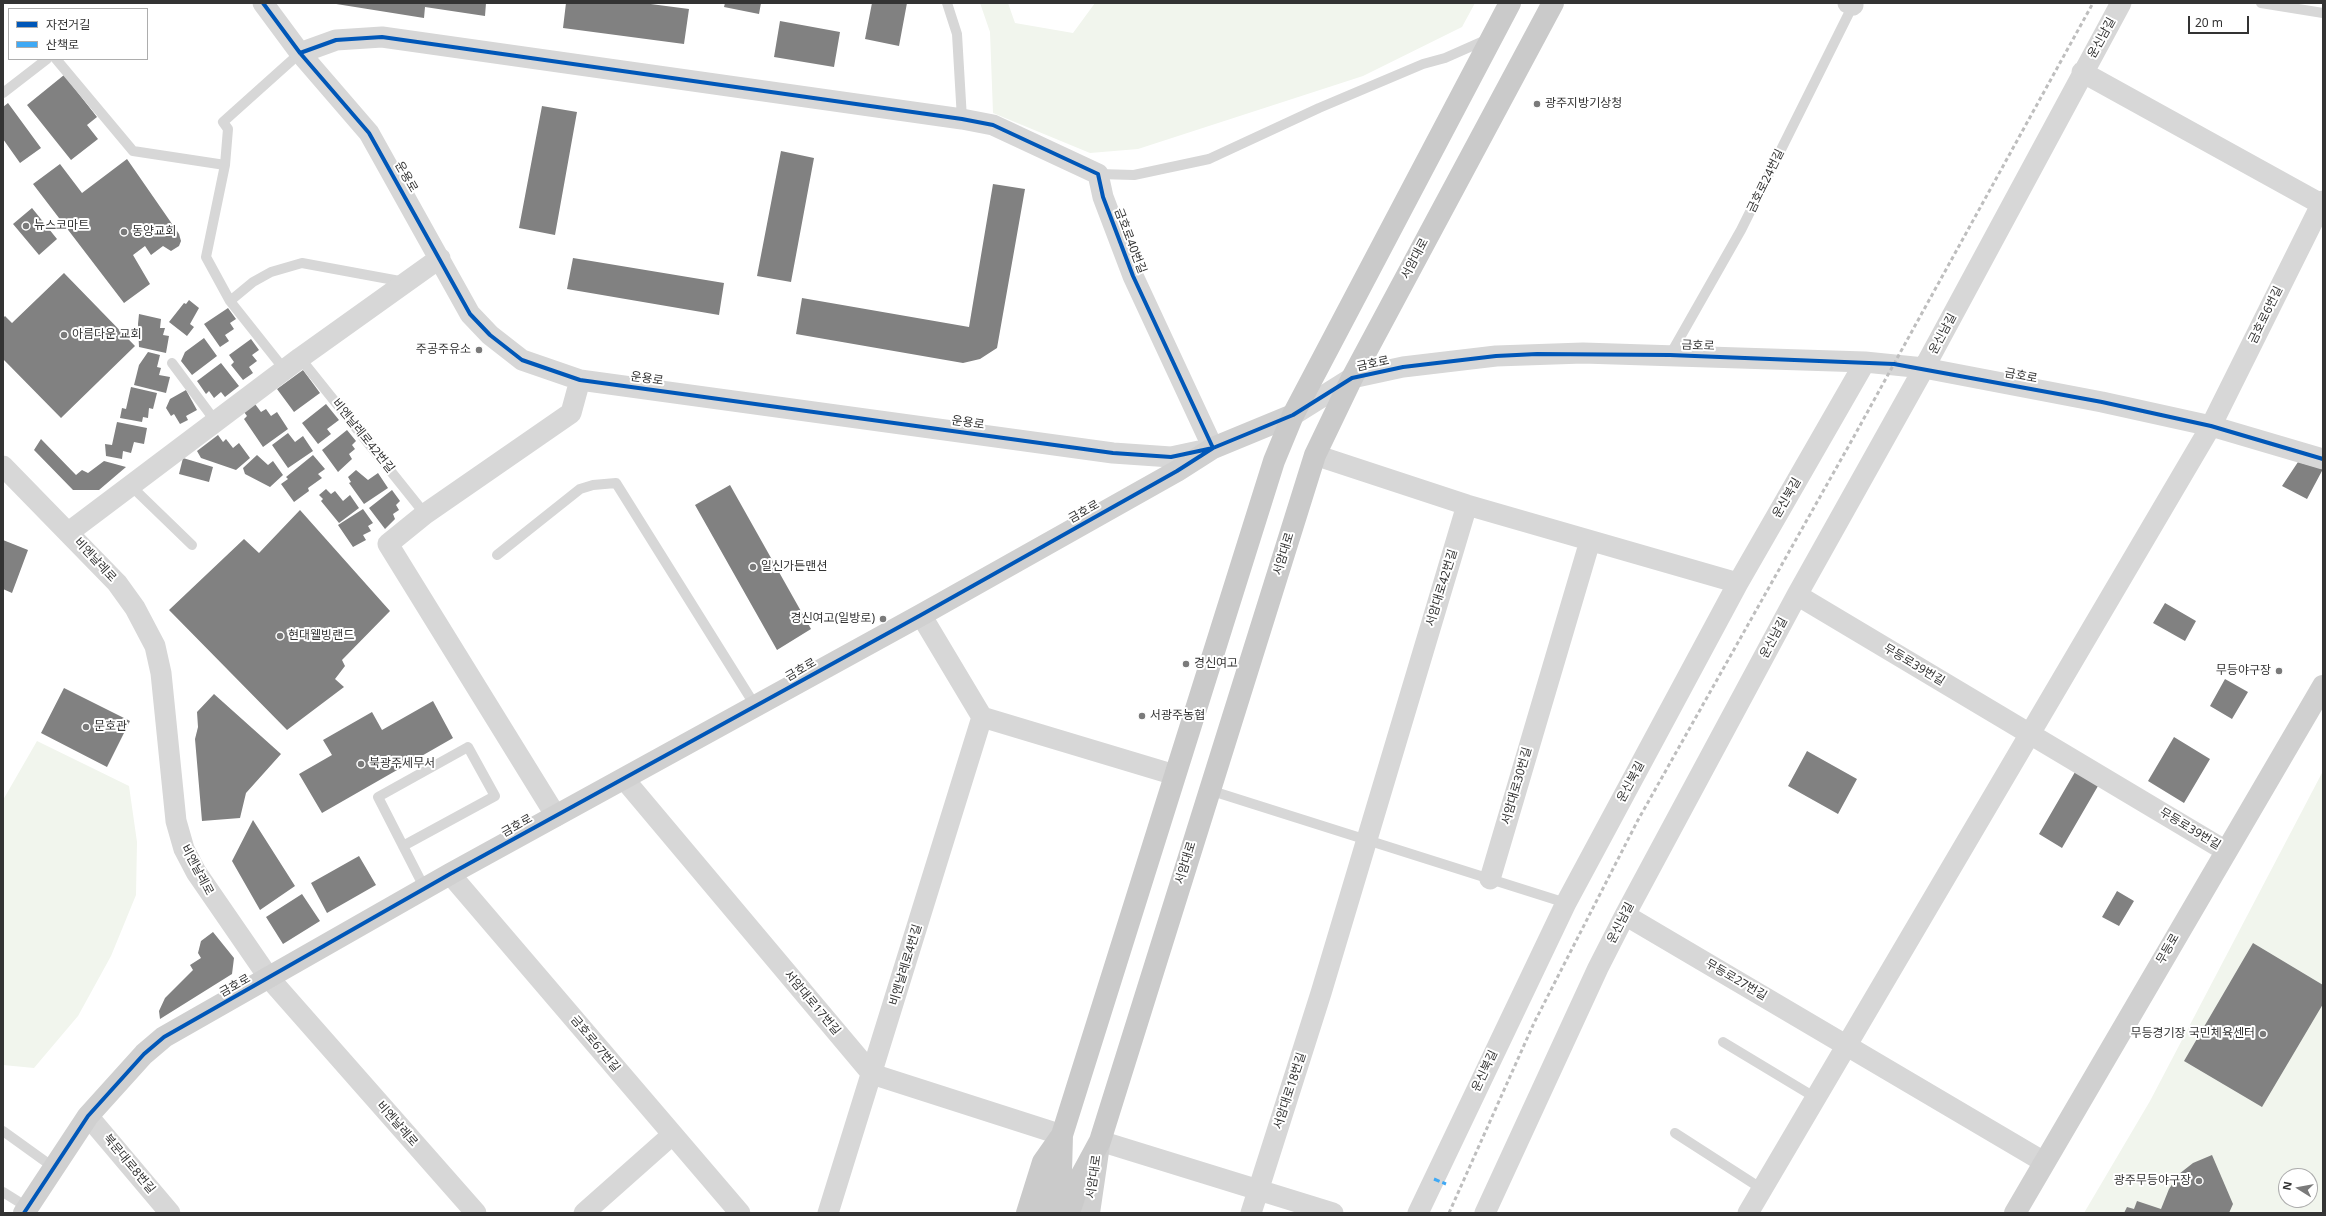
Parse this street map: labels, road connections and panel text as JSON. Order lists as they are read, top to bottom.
{
  "streets": {
    "main road": ["서암대로"],
    "street": [
      "운신남길",
      "운용로",
      "금호로40번길",
      "금호로6번길",
      "금호로",
      "운신북길",
      "비엔날레로",
      "서암대로42번길",
      "무등로39번길",
      "서암대로30번길",
      "무등로",
      "비엔날레로4번길",
      "무등로27번길",
      "서암대로17번길",
      "금호로67번길",
      "서암대로18번길",
      "북문대로8번길"
    ],
    "lane": ["금호로24번길", "비엔날레로42번길"]
  },
  "crossings": [
    ["운신남길", "금호로6번길"],
    ["운신남길", "금호로"],
    ["운신남길", "무등로39번길"],
    ["운신남길", "무등로27번길"],
    ["운용로", "금호로40번길"],
    ["운용로", "금호로"],
    ["운용로", "비엔날레로42번길"],
    ["금호로24번길", "금호로"],
    ["금호로40번길", "금호로"],
    ["서암대로", "금호로"],
    ["금호로6번길", "금호로"],
    ["금호로", "운신북길"],
    ["금호로", "비엔날레로"],
    ["금호로", "서암대로17번길"],
    ["금호로", "금호로67번길"],
    ["금호로", "북문대로8번길"],
    ["서암대로42번길", "서암대로18번길"],
    ["무등로39번길", "무등로"],
    ["무등로", "무등로27번길"],
    ["비엔날레로4번길", "서암대로17번길"]
  ],
  "places": [
    "광주지방기상청",
    "뉴스코마트",
    "동양교회",
    "아름다운 교회",
    "주공주유소",
    "일신가든맨션",
    "경신여고(일방로)",
    "현대웰빙랜드",
    "경신여고",
    "무등야구장",
    "서광주농협",
    "문호관",
    "북광주세무서",
    "무등경기장 국민체육센터",
    "광주무등야구장"
  ],
  "legend": ["자전거길", "산책로"],
  "scale_bar": "20 m",
  "north": "left"
}
